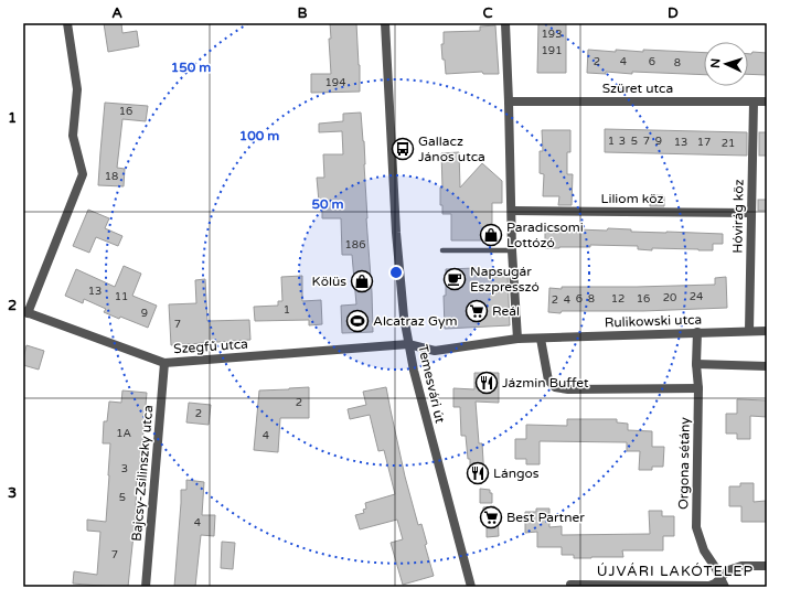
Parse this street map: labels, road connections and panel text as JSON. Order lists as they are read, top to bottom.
{
  "streets": {
    "street": [
      "Szüret utca",
      "Liliom köz",
      "Hóvirág köz",
      "Rulikowski utca",
      "Szegfű utca",
      "Temesvári út",
      "Orgona sétány",
      "Bajcsy-Zsilinszky utca"
    ]
  },
  "crossings": [
    ["Szüret utca", "Hóvirág köz"],
    ["Liliom köz", "Hóvirág köz"],
    ["Hóvirág köz", "Rulikowski utca"],
    ["Rulikowski utca", "Szegfű utca"],
    ["Rulikowski utca", "Temesvári út"],
    ["Rulikowski utca", "Orgona sétány"],
    ["Szegfű utca", "Temesvári út"],
    ["Szegfű utca", "Bajcsy-Zsilinszky utca"]
  ],
  "districts": ["ÚJVÁRI LAKÓTELEP"],
  "places": {
    "bus stop": ["Gallacz János utca"],
    "shop": ["Paradicsomi Lottózó", "Kölüs"],
    "cafe": ["Napsugár Eszpresszó"],
    "supermarket": ["Reál", "Best Partner"],
    "sports": ["Alcatraz Gym"],
    "restaurant": ["Jázmin Buffet", "Lángos"]
  },
  "house_numbers": [
    "193",
    "191",
    "2",
    "4",
    "6",
    "8",
    "194",
    "16",
    "1",
    "3",
    "5",
    "7",
    "9",
    "13",
    "17",
    "21",
    "18",
    "186",
    "13",
    "11",
    "24",
    "20",
    "6",
    "8",
    "12",
    "16",
    "2",
    "4",
    "1",
    "9",
    "7",
    "2",
    "2",
    "1A",
    "4",
    "3",
    "5",
    "4",
    "7"
  ],
  "north": "left",
  "grid": {
    "columns": [
      "A",
      "B",
      "C",
      "D"
    ],
    "rows": ["1", "2", "3"]
  },
  "rings": ["150 m", "100 m", "50 m"]
}
